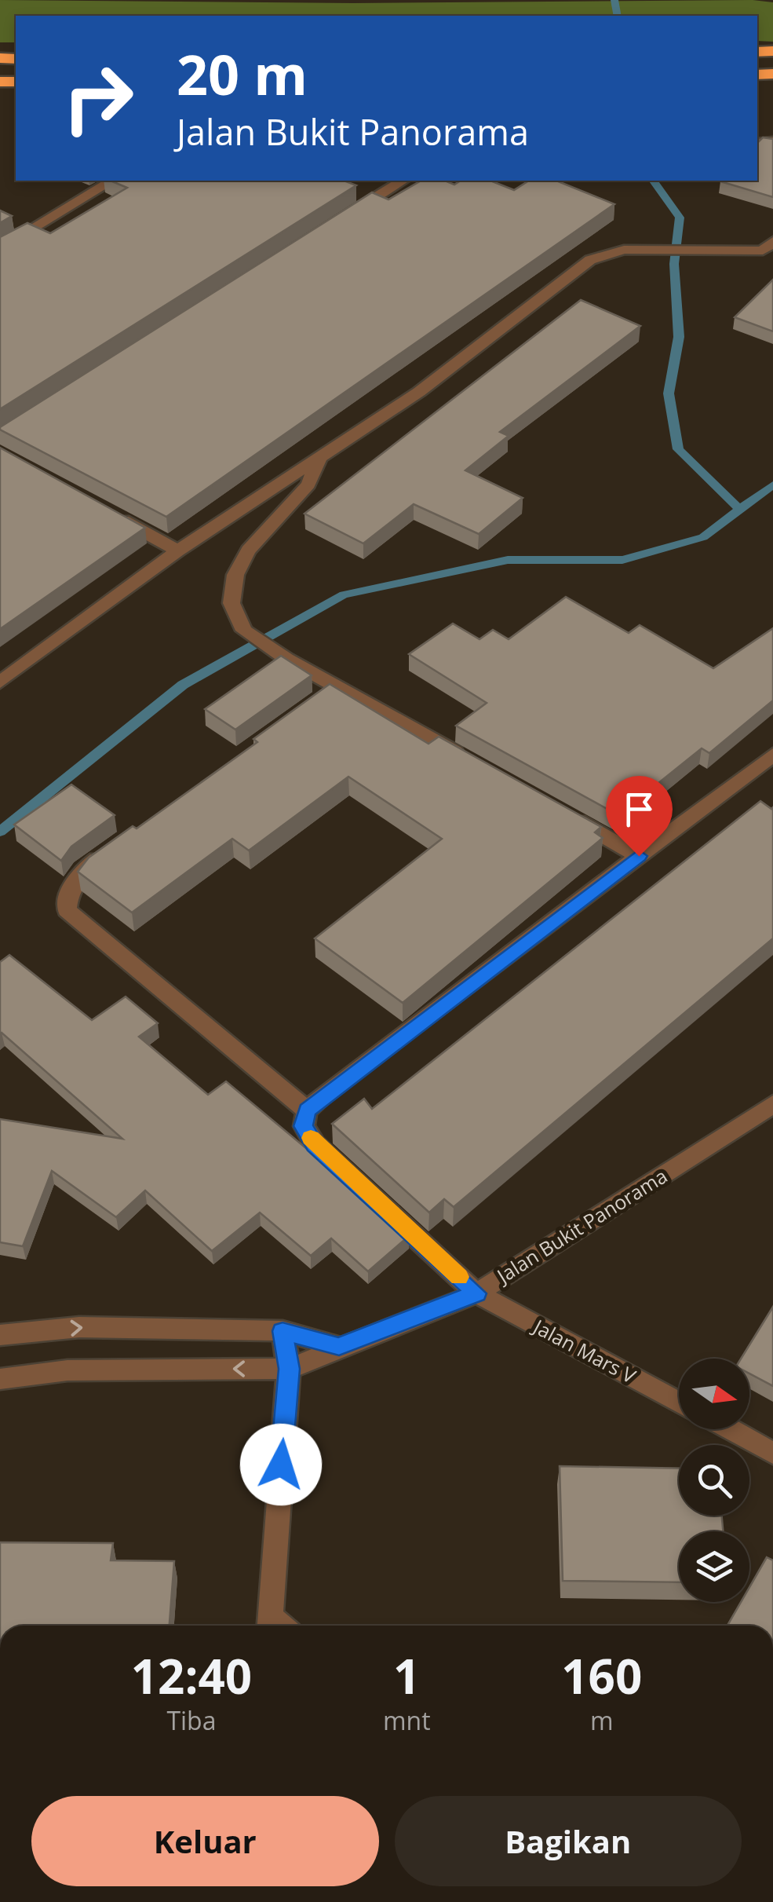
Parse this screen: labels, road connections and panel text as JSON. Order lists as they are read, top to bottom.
{
  "streets": {
    "street": ["Jalan Bukit Panorama", "Jalan Mars V"]
  },
  "crossings": [
    ["Jalan Bukit Panorama", "Jalan Mars V"]
  ],
  "north": "right",
  "page": {
    "turn": ["20 m", "Jalan Bukit Panorama"],
    "eta": [
      "12:40",
      "Tiba",
      "1",
      "mnt",
      "160",
      "m"
    ],
    "buttons": ["Keluar", "Bagikan"]
  }
}
